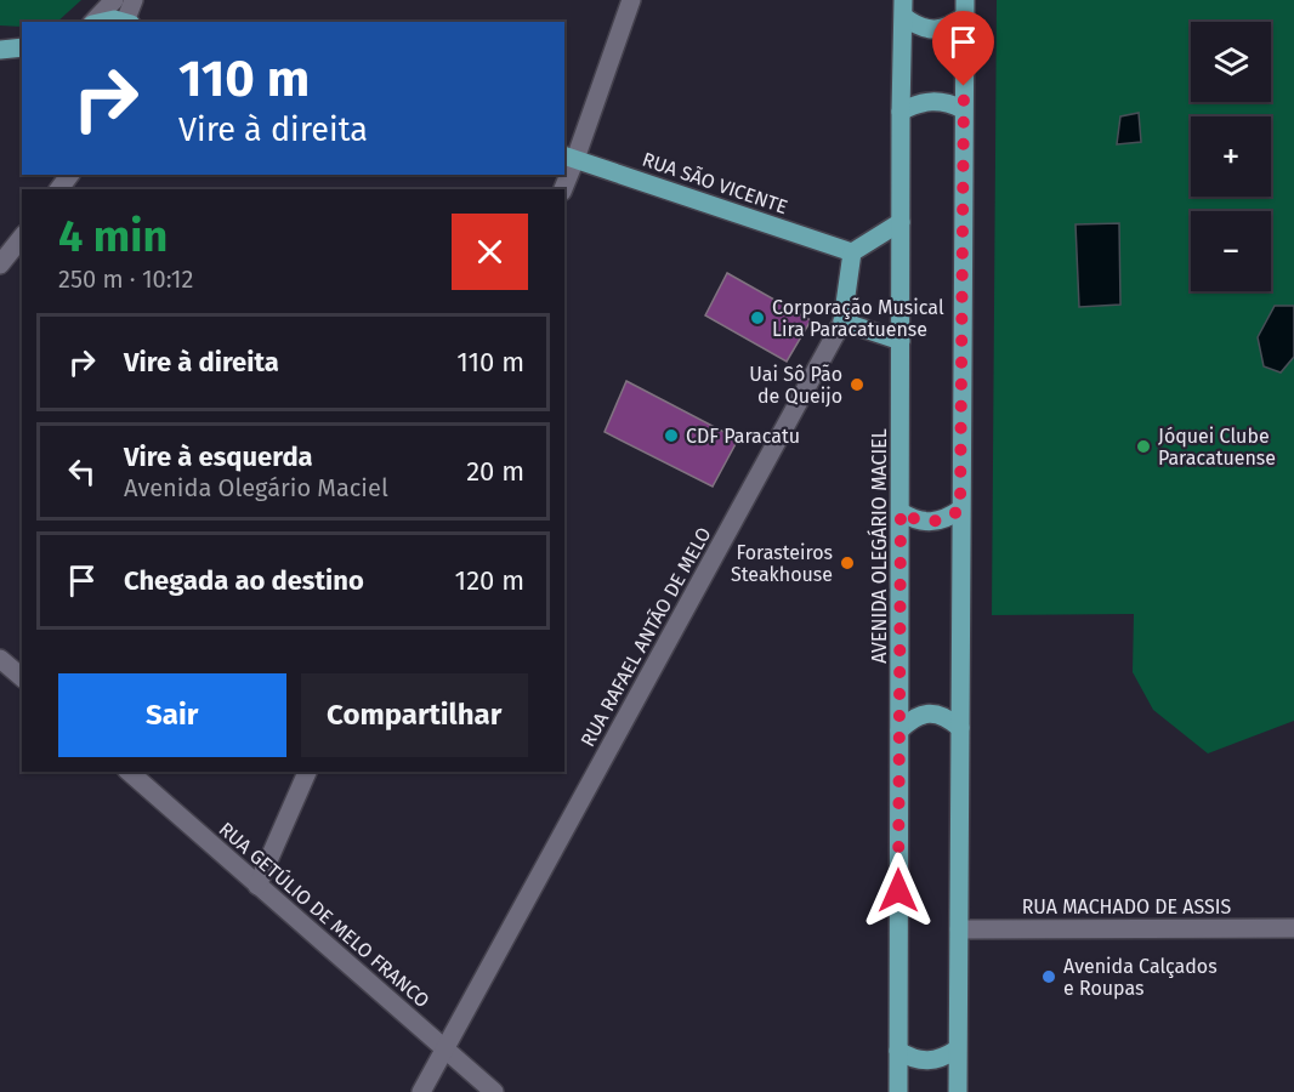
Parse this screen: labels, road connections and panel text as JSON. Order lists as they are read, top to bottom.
{
  "streets": {
    "main road": ["RUA SÃO VICENTE", "AVENIDA OLEGÁRIO MACIEL"],
    "street": ["RUA RAFAEL ANTÃO DE MELO", "RUA MACHADO DE ASSIS", "RUA GETÚLIO DE MELO FRANCO"]
  },
  "crossings": [
    ["RUA RAFAEL ANTÃO DE MELO", "RUA GETÚLIO DE MELO FRANCO"]
  ],
  "places": [
    "Corporação Musical Lira Paracatuense",
    "Uai Sô Pão de Queijo",
    "CDF Paracatu",
    "Jóquei Clube Paracatuense",
    "Forasteiros Steakhouse",
    "Avenida Calçados e Roupas"
  ],
  "page": {
    "map_buttons": ["+", "−"],
    "turn": ["110 m", "Vire à direita"],
    "heading": ["4 min", "250 m · 10:12"],
    "list": [
      {
        "name": "Vire à direita",
        "value": "110 m"
      },
      {
        "name": "Vire à esquerda",
        "note": "Avenida Olegário Maciel",
        "value": "20 m"
      },
      {
        "name": "Chegada ao destino",
        "value": "120 m"
      }
    ],
    "buttons": ["Sair", "Compartilhar"]
  }
}
